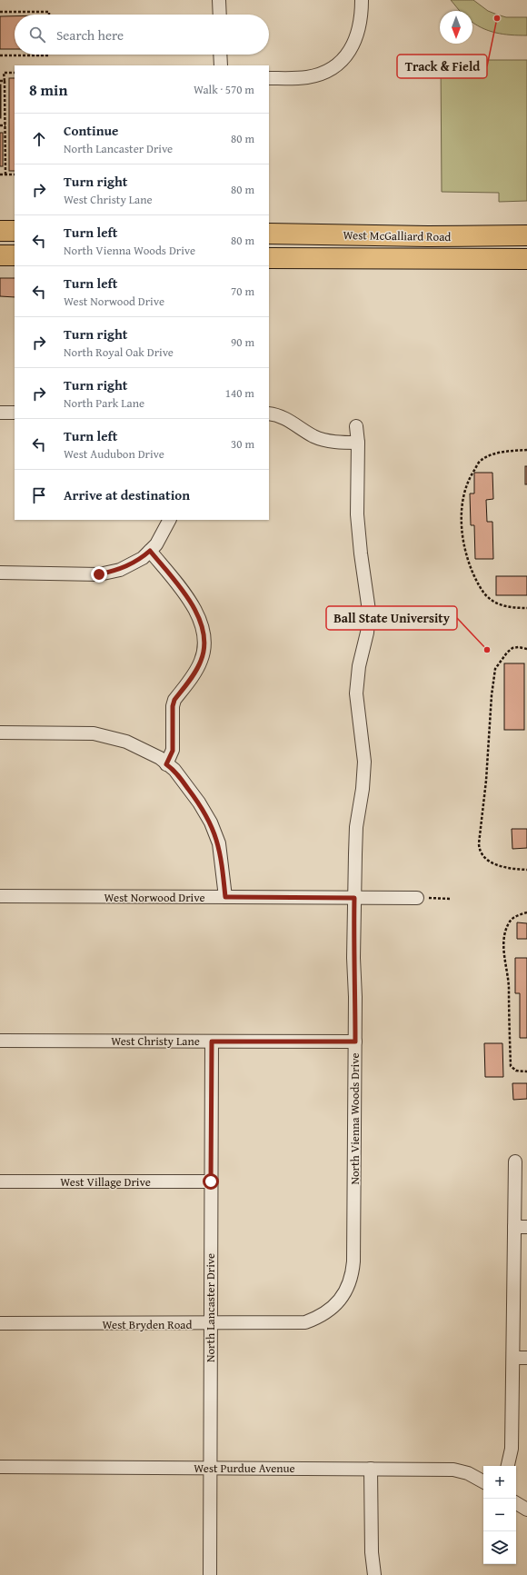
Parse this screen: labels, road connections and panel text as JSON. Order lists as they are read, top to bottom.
{
  "streets": {
    "main road": ["West McGalliard Road"],
    "street": [
      "West Norwood Drive",
      "West Christy Lane",
      "North Vienna Woods Drive",
      "West Village Drive",
      "North Lancaster Drive",
      "West Bryden Road",
      "West Purdue Avenue"
    ]
  },
  "crossings": [
    ["West Norwood Drive", "North Vienna Woods Drive"],
    ["West Christy Lane", "North Vienna Woods Drive"],
    ["West Christy Lane", "North Lancaster Drive"],
    ["North Vienna Woods Drive", "West Bryden Road"],
    ["West Village Drive", "North Lancaster Drive"],
    ["North Lancaster Drive", "West Bryden Road"],
    ["North Lancaster Drive", "West Purdue Avenue"]
  ],
  "places": ["Track & Field", "Ball State University"],
  "north": "bottom",
  "page": {
    "search": "Search here",
    "heading": ["8 min", "Walk · 570 m"],
    "list": [
      ["Continue", "North Lancaster Drive", "80 m"],
      ["Turn right", "West Christy Lane", "80 m"],
      ["Turn left", "North Vienna Woods Drive", "80 m"],
      ["Turn left", "West Norwood Drive", "70 m"],
      ["Turn right", "North Royal Oak Drive", "90 m"],
      ["Turn right", "North Park Lane", "140 m"],
      ["Turn left", "West Audubon Drive", "30 m"],
      "Arrive at destination"
    ],
    "map_buttons": ["+", "−"]
  }
}
